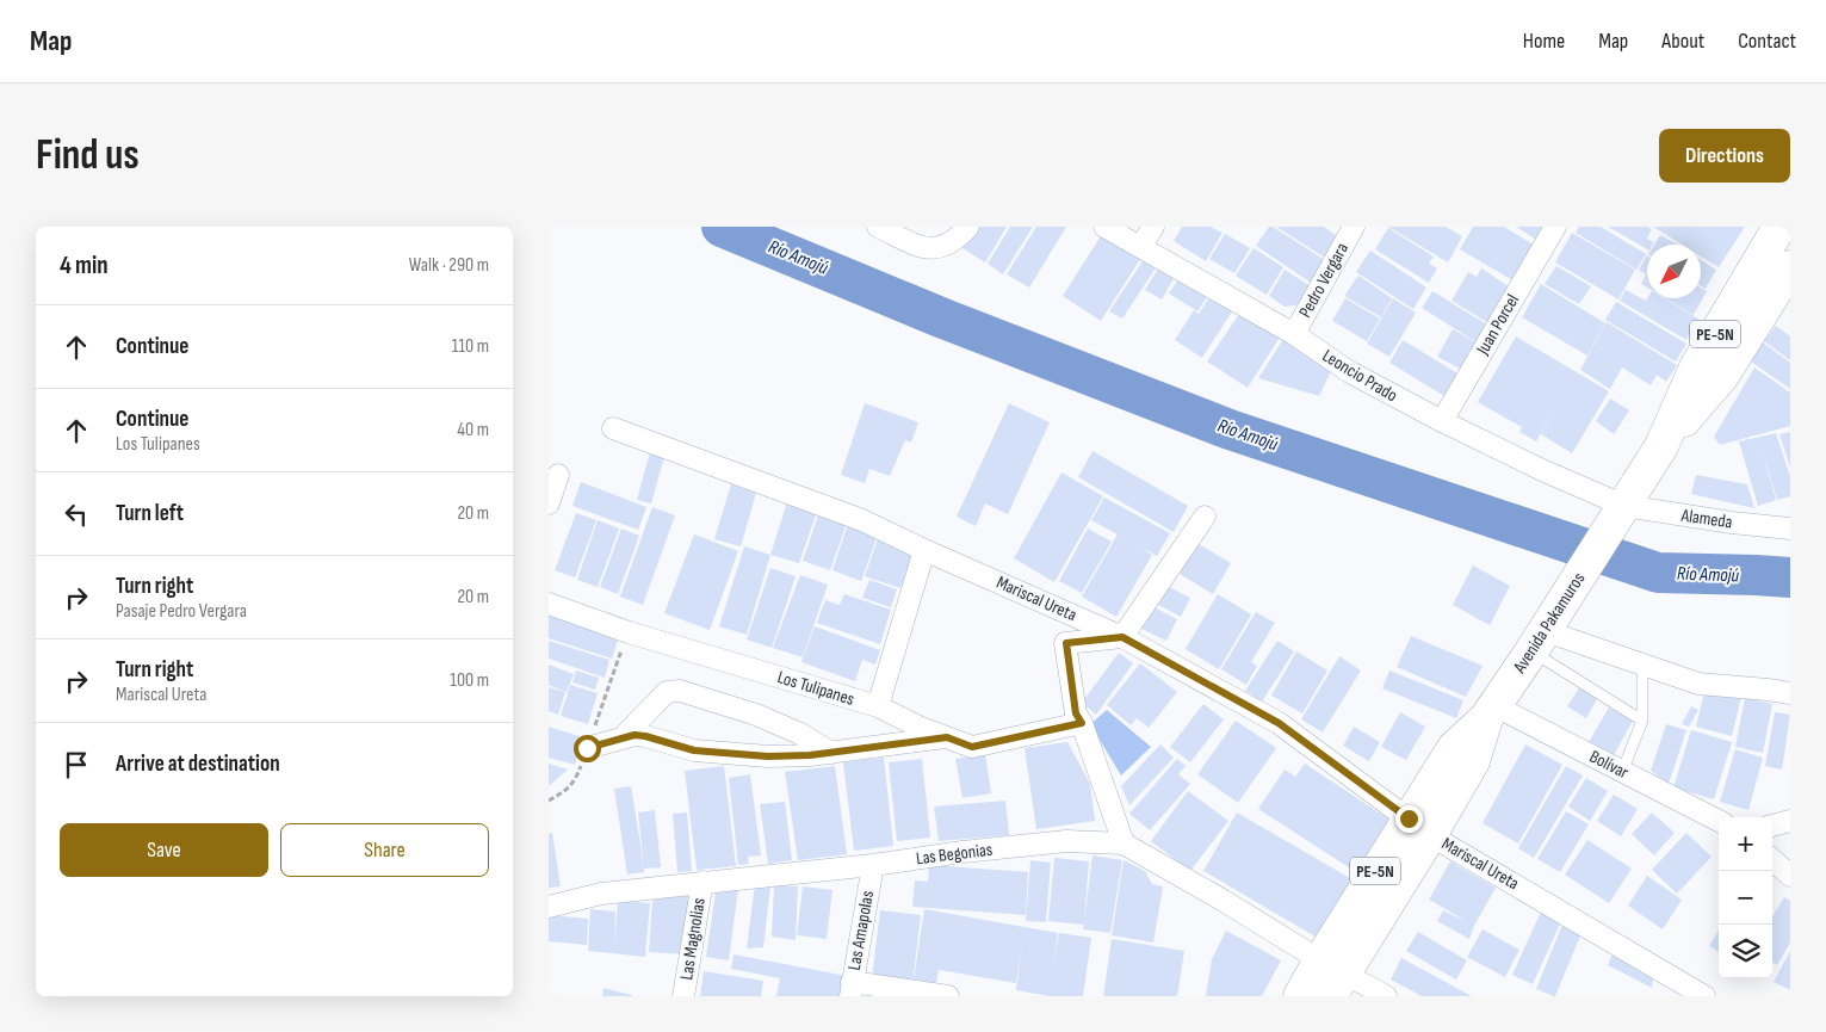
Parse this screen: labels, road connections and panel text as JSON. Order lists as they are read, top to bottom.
{
  "streets": {
    "highway": ["PE-5N", "Avenida Pakamuros"],
    "street": [
      "Pedro Vergara",
      "Juan Porcel",
      "Leoncio Prado",
      "Alameda",
      "Mariscal Ureta",
      "Los Tulipanes",
      "Bolívar",
      "Las Begonias",
      "Las Amapolas",
      "Las Magnolias"
    ]
  },
  "crossings": [
    ["Pedro Vergara", "Leoncio Prado"],
    ["Juan Porcel", "Leoncio Prado"],
    ["PE-5N", "Leoncio Prado"],
    ["PE-5N", "Alameda"],
    ["PE-5N", "Avenida Pakamuros"],
    ["Leoncio Prado", "Alameda"],
    ["Leoncio Prado", "Avenida Pakamuros"],
    ["Alameda", "Avenida Pakamuros"],
    ["Mariscal Ureta", "Avenida Pakamuros"],
    ["Avenida Pakamuros", "Bolívar"],
    ["Avenida Pakamuros", "Las Begonias"],
    ["Las Begonias", "Las Amapolas"],
    ["Las Begonias", "Las Magnolias"]
  ],
  "water": ["Río Amojú"],
  "north": "bottom left",
  "page": {
    "header": "Map",
    "nav": [
      "Home",
      "Map",
      "About",
      "Contact"
    ],
    "buttons": [
      "Directions",
      ["Save", "Share"]
    ],
    "title": "Find us",
    "heading": ["4 min", "Walk · 290 m"],
    "list": [
      ["Continue", "110 m"],
      ["Continue", "Los Tulipanes", "40 m"],
      ["Turn left", "20 m"],
      ["Turn right", "Pasaje Pedro Vergara", "20 m"],
      ["Turn right", "Mariscal Ureta", "100 m"],
      "Arrive at destination"
    ],
    "map_buttons": ["+", "−"]
  }
}
